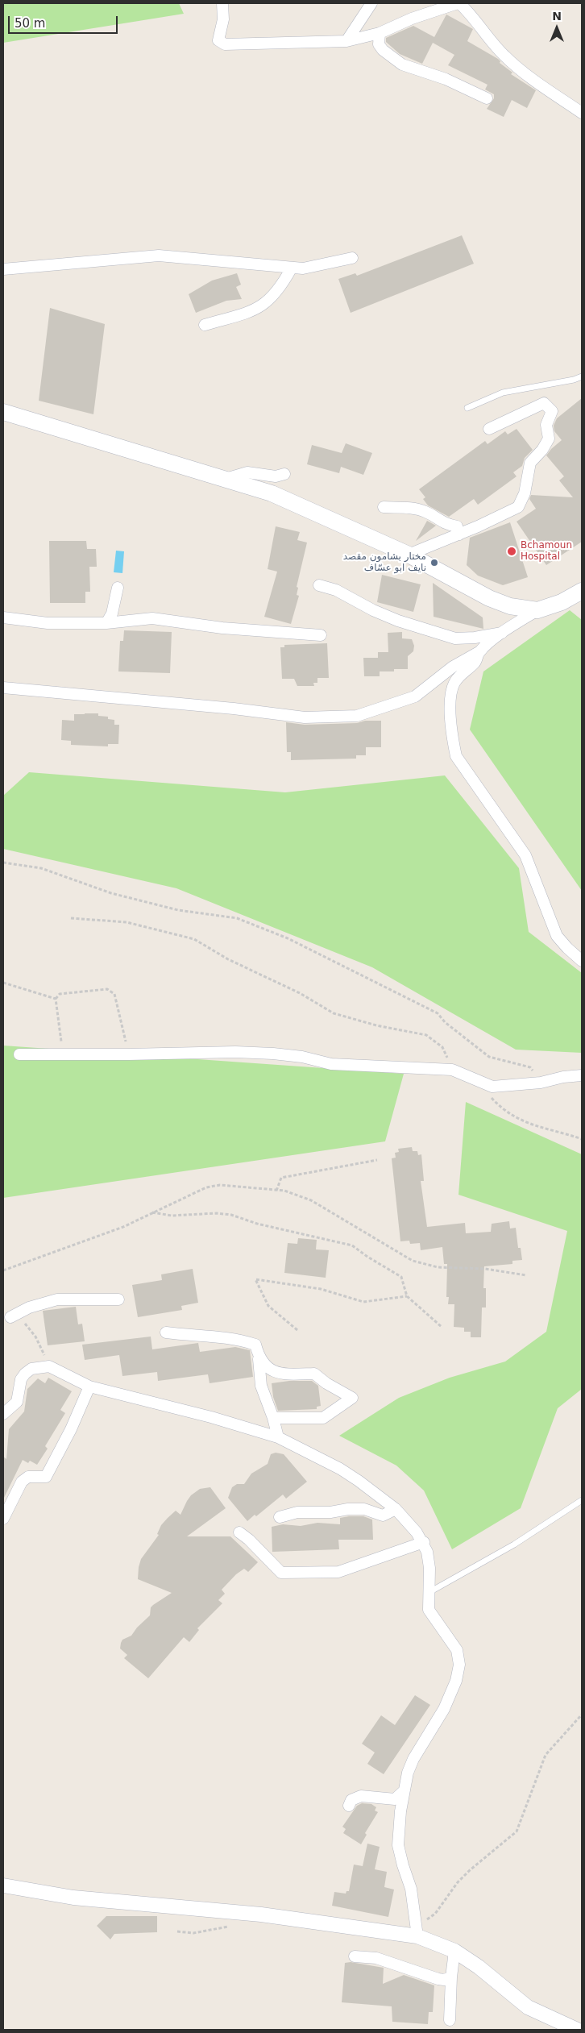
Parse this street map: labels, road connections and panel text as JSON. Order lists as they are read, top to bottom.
{
  "places": ["Bchamoun Hospital", "مختار بشامون مقصد نايف ابو عسّاف"],
  "scale_bar": "50 m",
  "north": "top"
}
